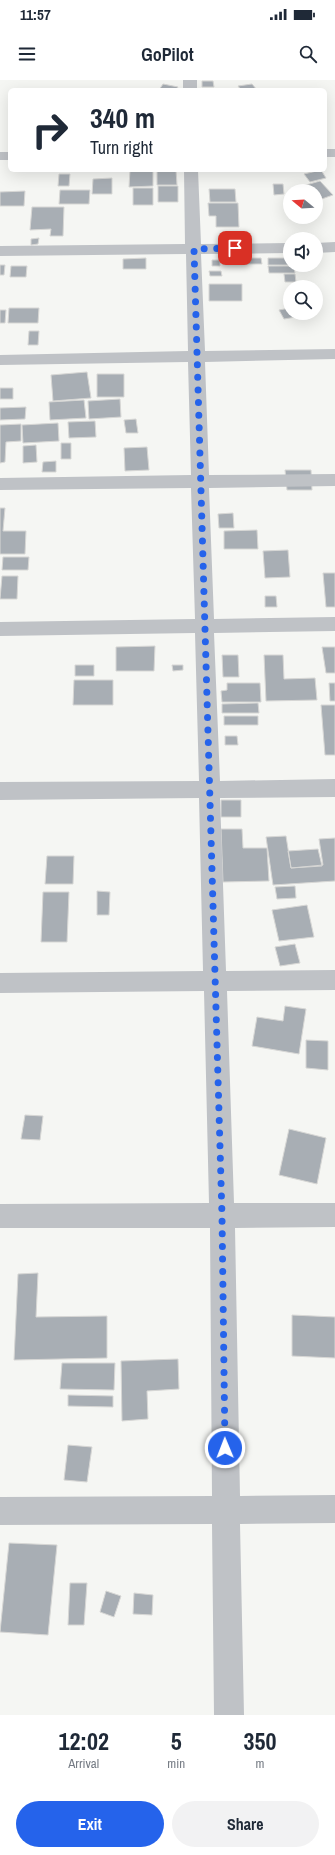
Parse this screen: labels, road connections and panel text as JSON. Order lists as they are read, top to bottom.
{
  "north": "left",
  "page": {
    "status": "11:57",
    "header": "GoPilot",
    "turn": ["340 m", "Turn right"],
    "eta": [
      "12:02",
      "Arrival",
      "5",
      "min",
      "350",
      "m"
    ],
    "buttons": ["Exit", "Share"]
  }
}
